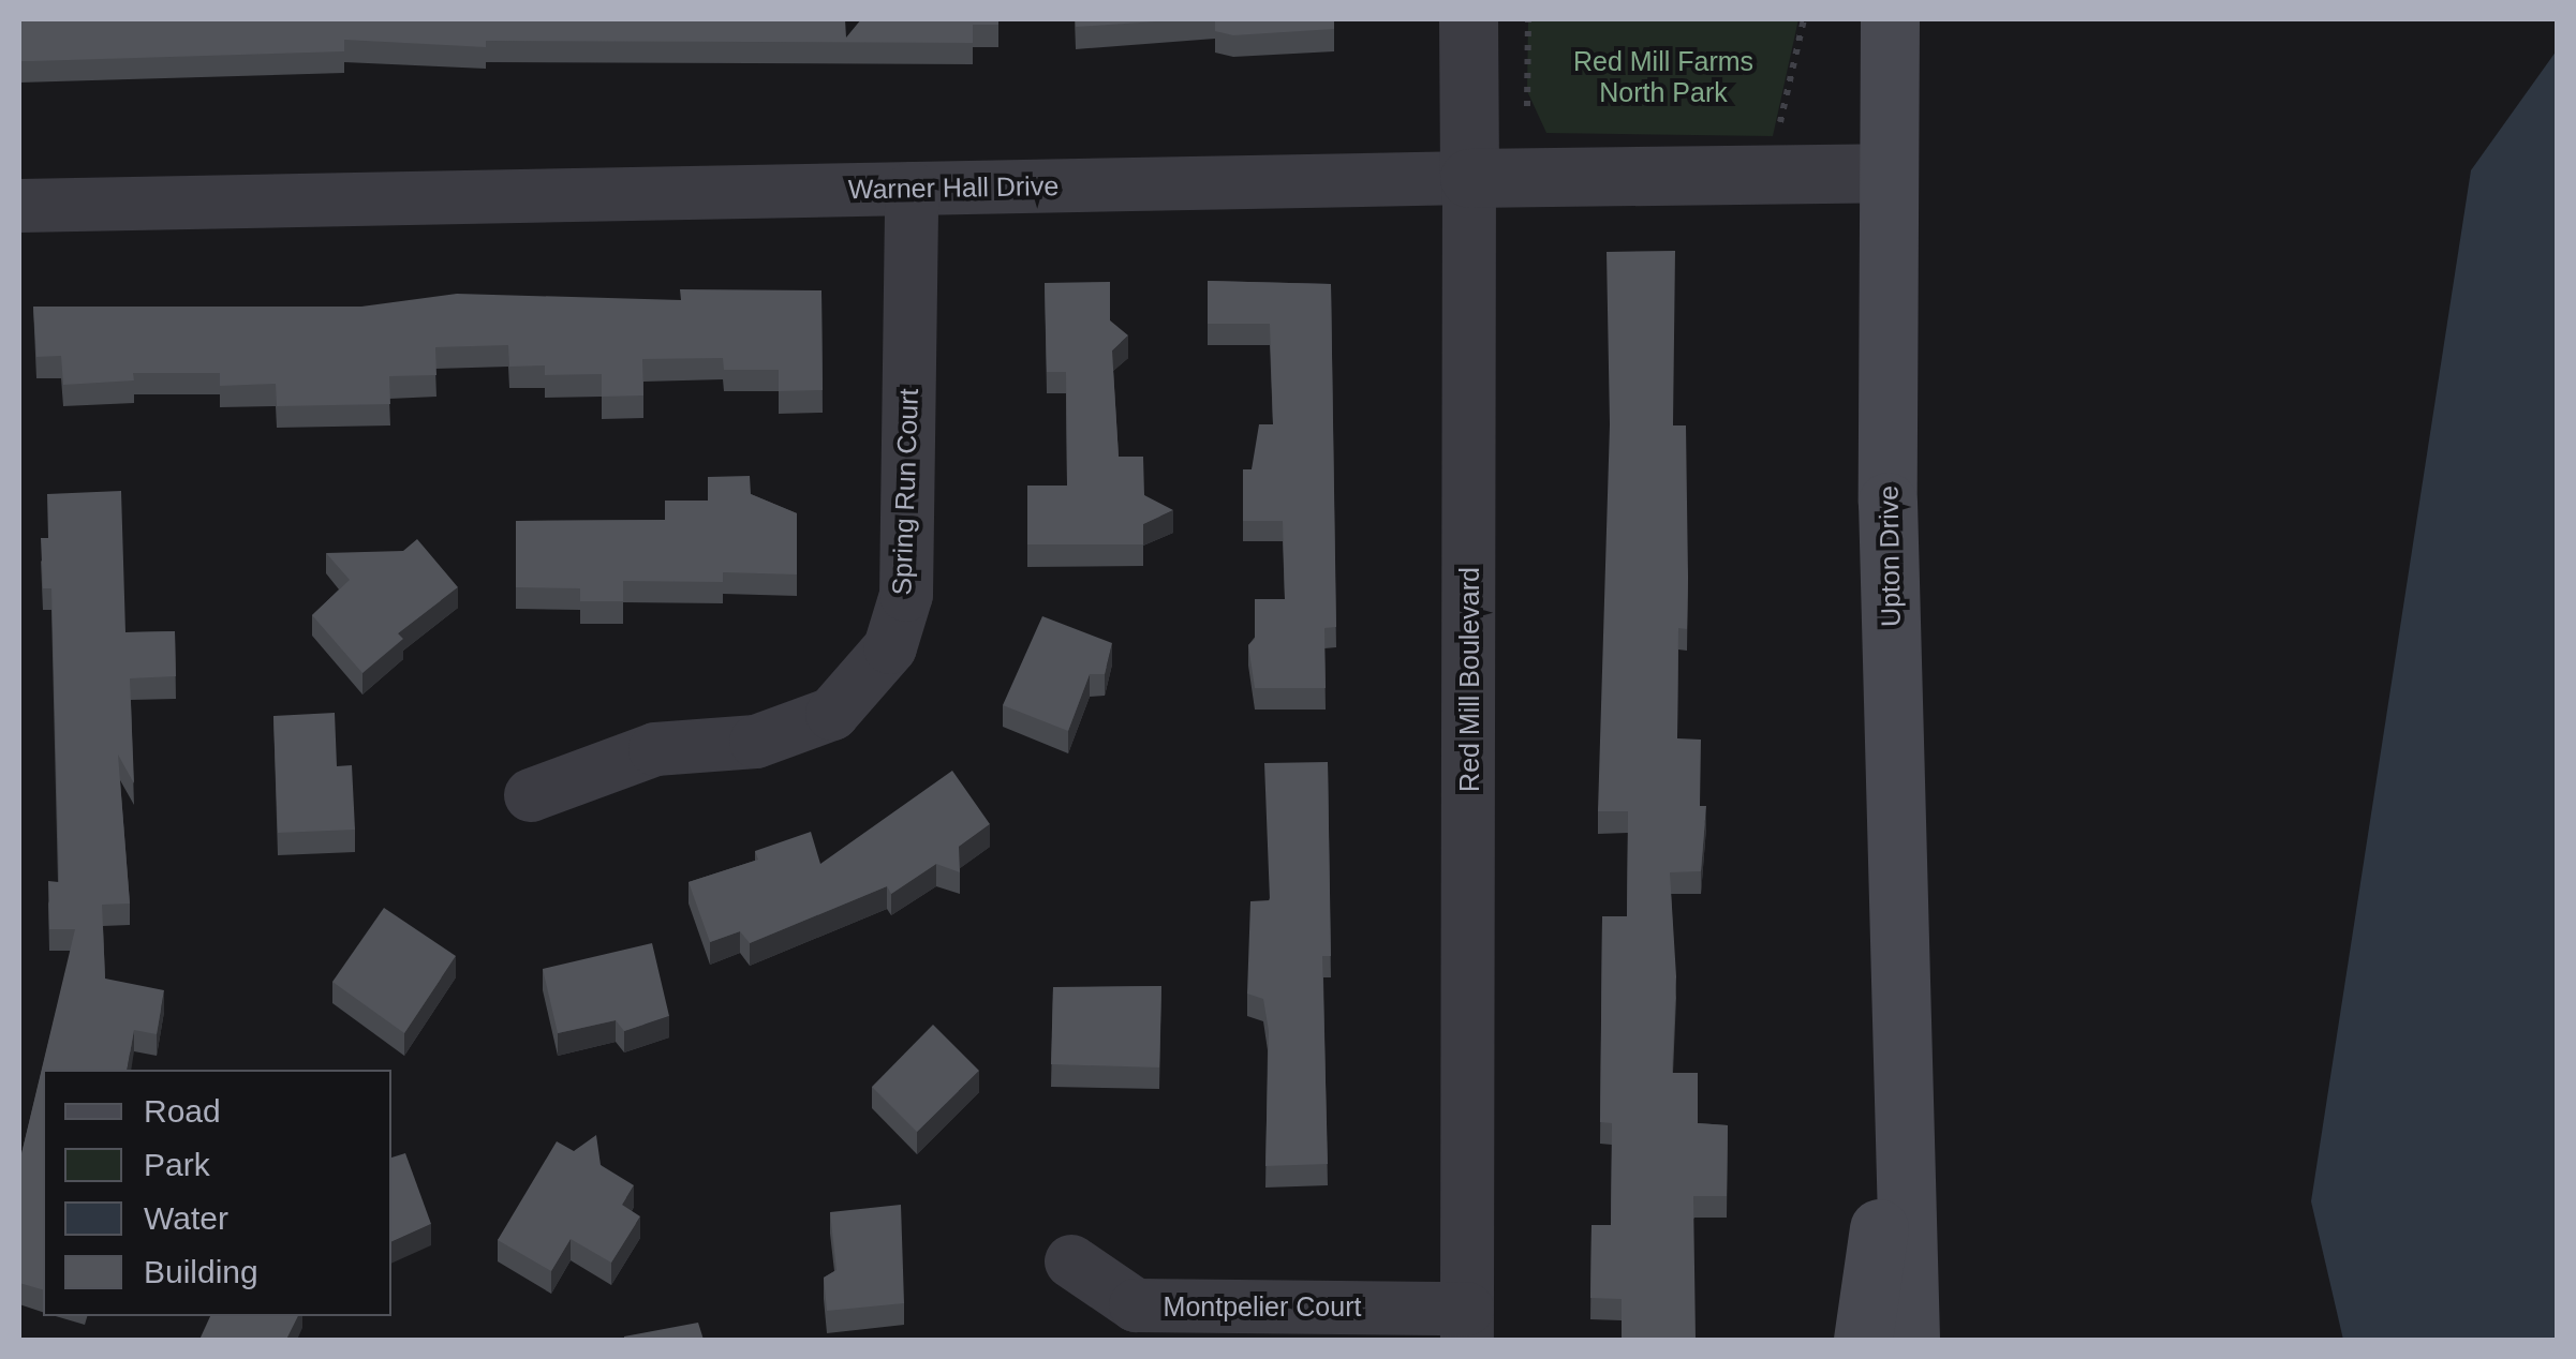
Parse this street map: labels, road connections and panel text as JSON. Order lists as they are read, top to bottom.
{
  "streets": {
    "main road": ["Upton Drive"],
    "street": [
      "Warner Hall Drive",
      "Spring Run Court",
      "Red Mill Boulevard",
      "Montpelier Court"
    ]
  },
  "crossings": [
    ["Warner Hall Drive", "Spring Run Court"],
    ["Warner Hall Drive", "Upton Drive"],
    ["Warner Hall Drive", "Red Mill Boulevard"],
    ["Red Mill Boulevard", "Montpelier Court"]
  ],
  "parks": ["Red Mill Farms North Park"],
  "legend": [
    "Road",
    "Park",
    "Water",
    "Building"
  ]
}
